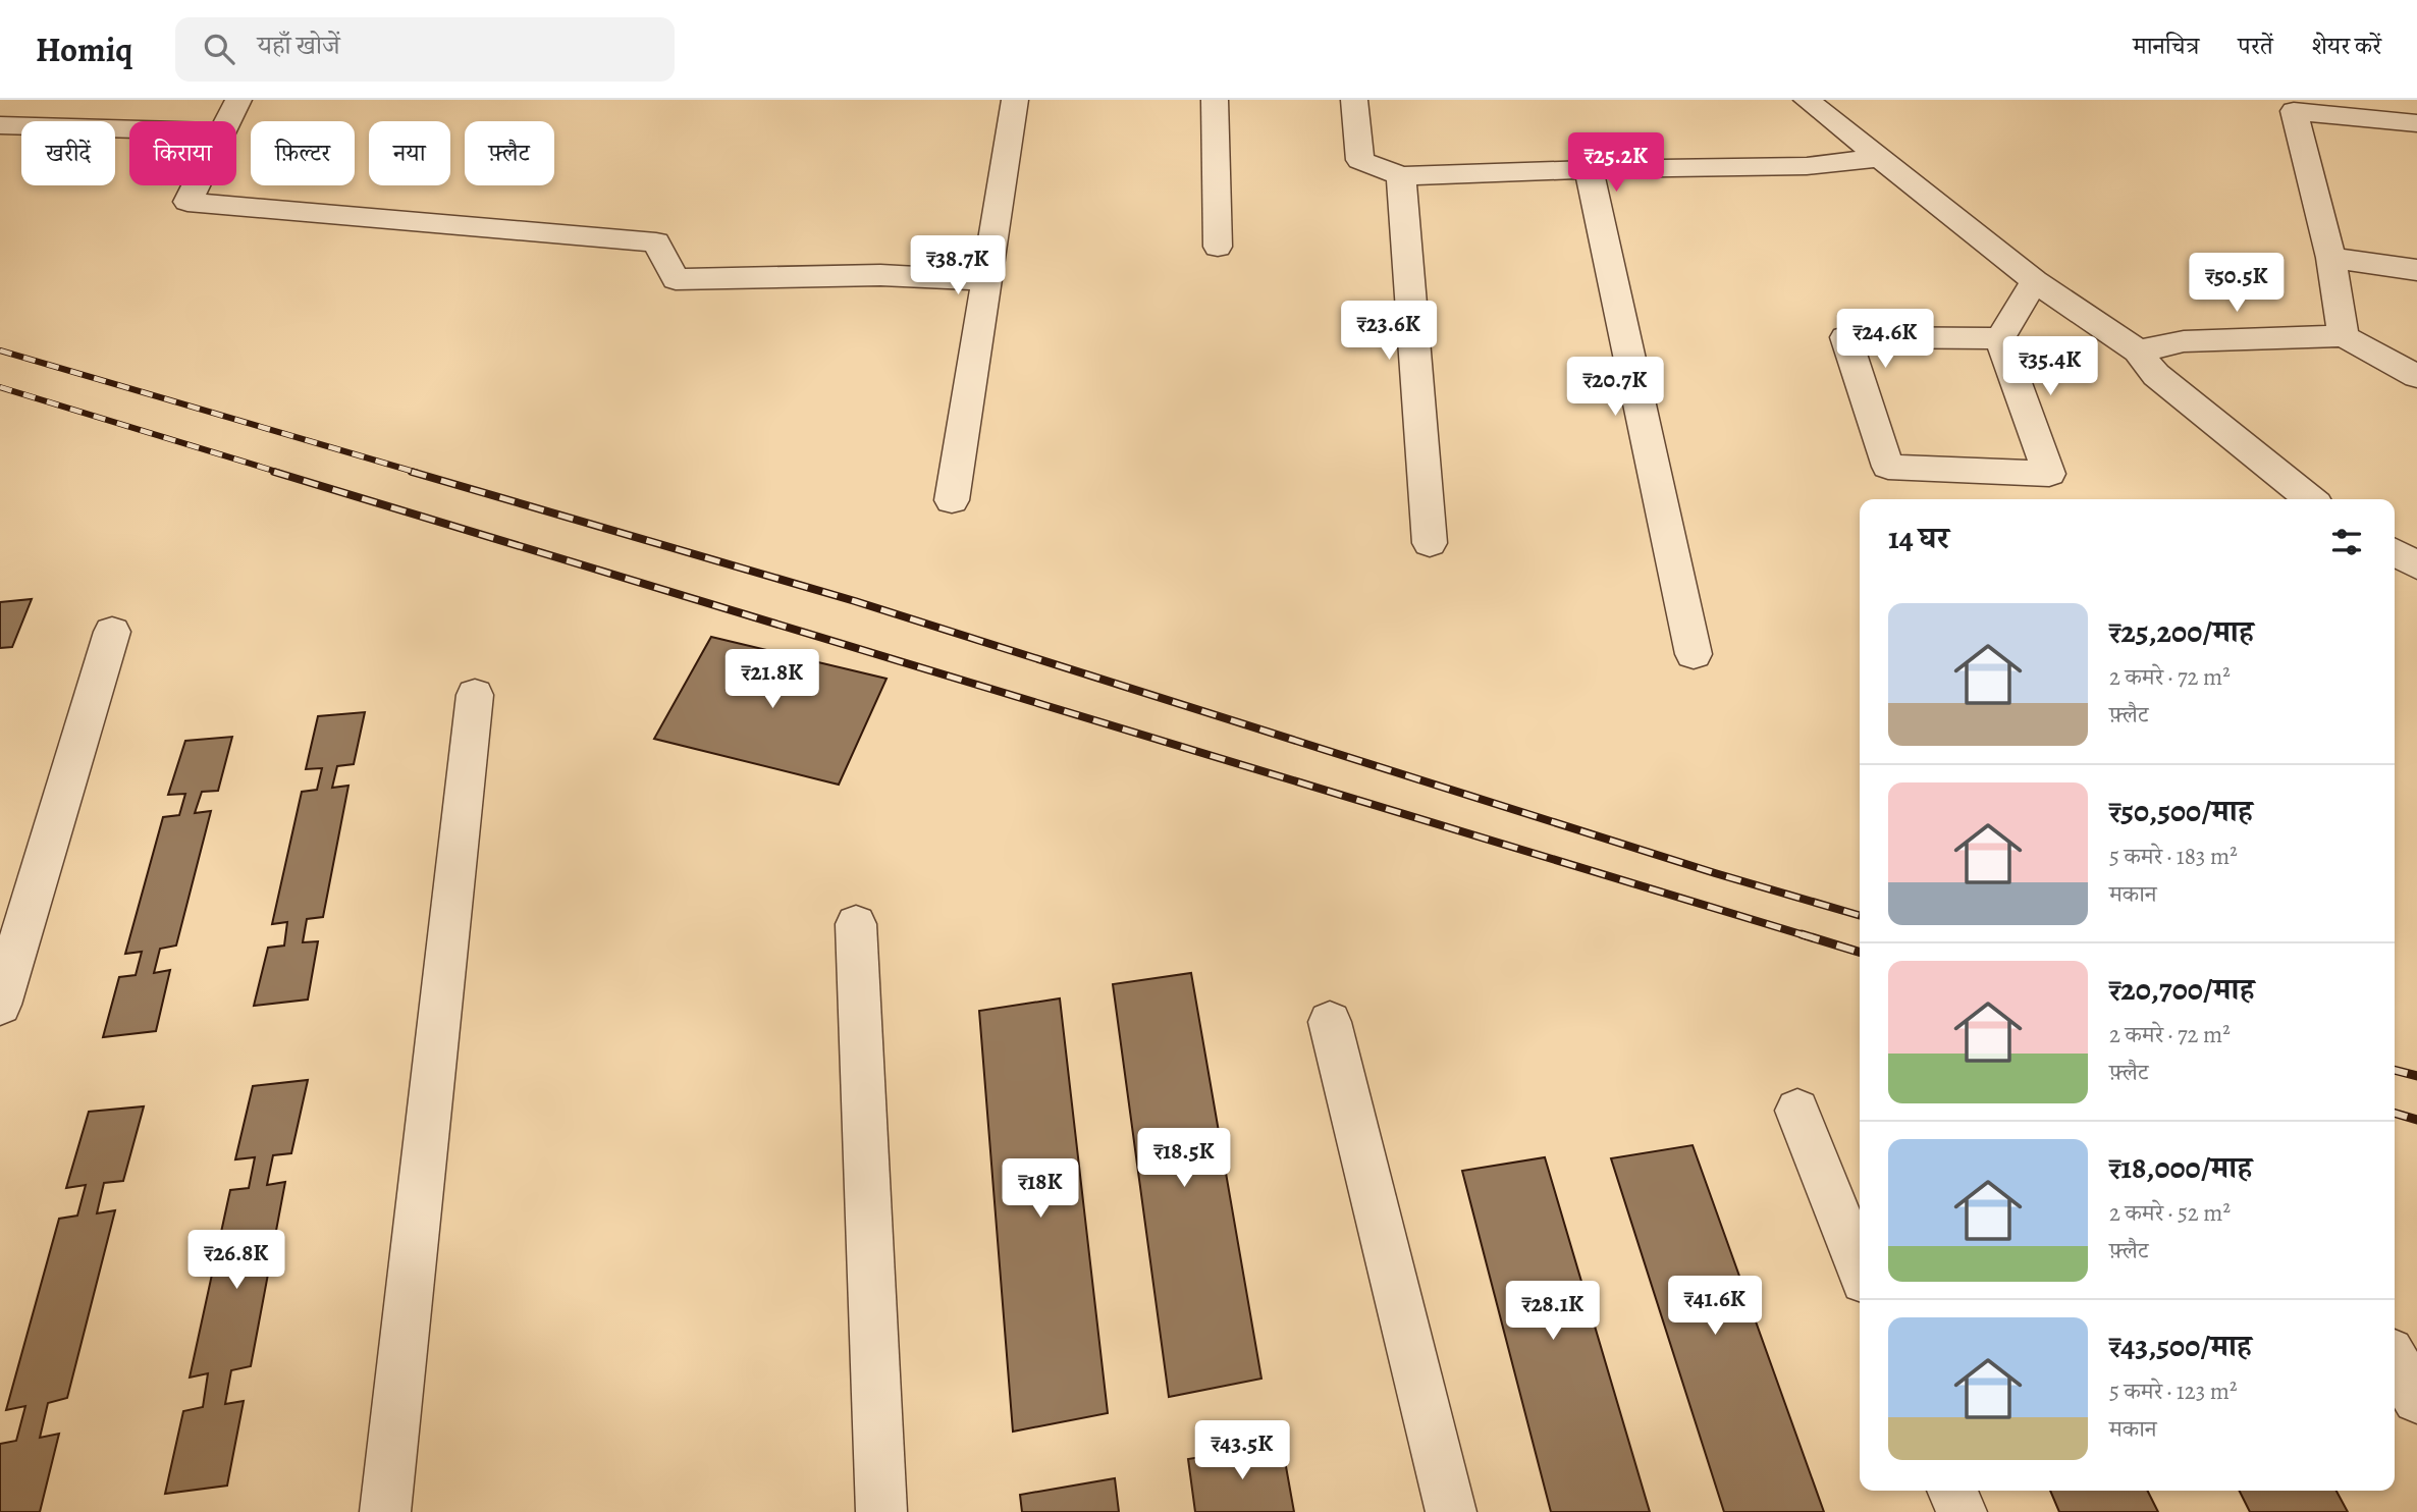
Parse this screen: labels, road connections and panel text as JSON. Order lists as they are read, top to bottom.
{
  "page": {
    "header": "Homiq",
    "search": "यहाँ खोजें",
    "nav": ["मानचित्र", "परतें", "शेयर करें"],
    "chip": [
      "खरीदें",
      "किराया",
      "फ़िल्टर",
      "नया",
      "फ़्लैट"
    ],
    "price": [
      "₹25.2K",
      "₹38.7K",
      "₹50.5K",
      "₹23.6K",
      "₹24.6K",
      "₹35.4K",
      "₹20.7K",
      "₹21.8K",
      "₹18.5K",
      "₹18K",
      "₹26.8K",
      "₹41.6K",
      "₹28.1K",
      "₹43.5K"
    ],
    "heading": "14 घर",
    "list": [
      {
        "name": "₹25,200/माह",
        "note": "2 कमरे · 72 m² · फ़्लैट"
      },
      {
        "name": "₹50,500/माह",
        "note": "5 कमरे · 183 m² · मकान"
      },
      {
        "name": "₹20,700/माह",
        "note": "2 कमरे · 72 m² · फ़्लैट"
      },
      {
        "name": "₹18,000/माह",
        "note": "2 कमरे · 52 m² · फ़्लैट"
      },
      {
        "name": "₹43,500/माह",
        "note": "5 कमरे · 123 m² · मकान"
      }
    ]
  }
}
